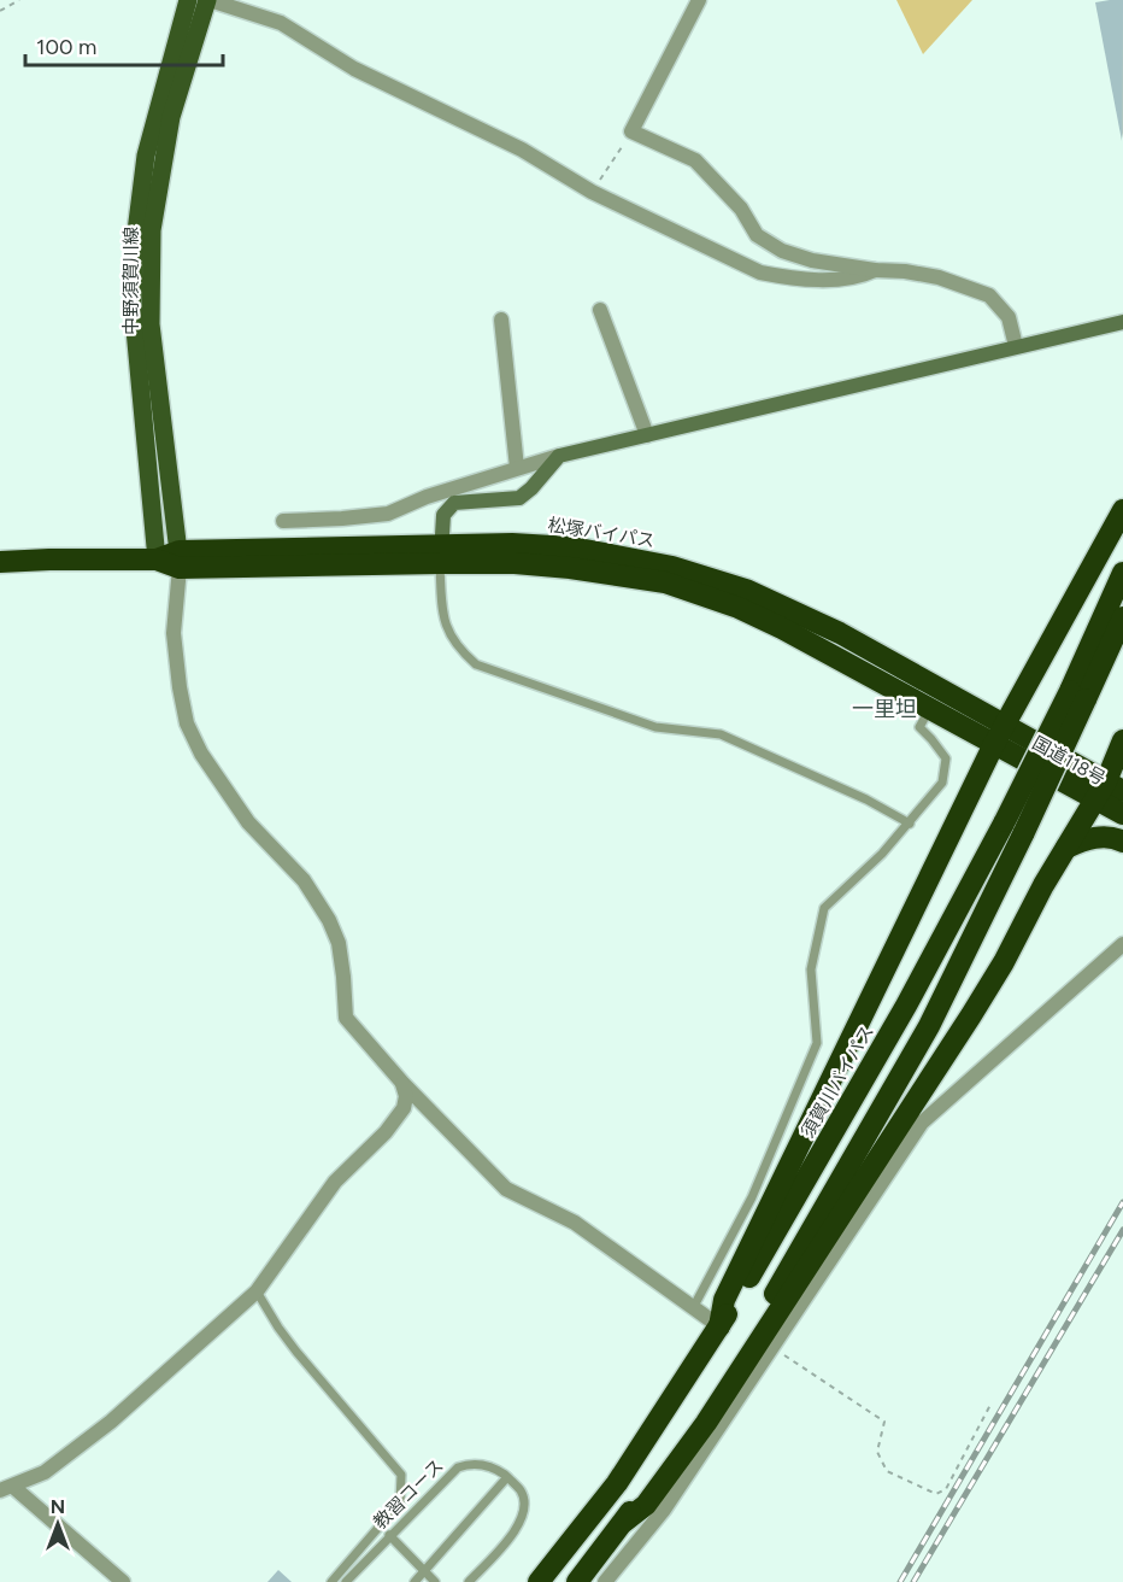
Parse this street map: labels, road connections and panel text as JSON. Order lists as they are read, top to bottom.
{
  "streets": {
    "highway": ["松塚バイパス", "国道118号", "須賀川バイパス"],
    "main road": ["中野須賀川線"],
    "lane": ["教習コース"]
  },
  "crossings": [
    ["中野須賀川線", "松塚バイパス"],
    ["松塚バイパス", "国道118号"]
  ],
  "districts": ["一里坦"],
  "scale_bar": "100 m",
  "north": "top"
}
